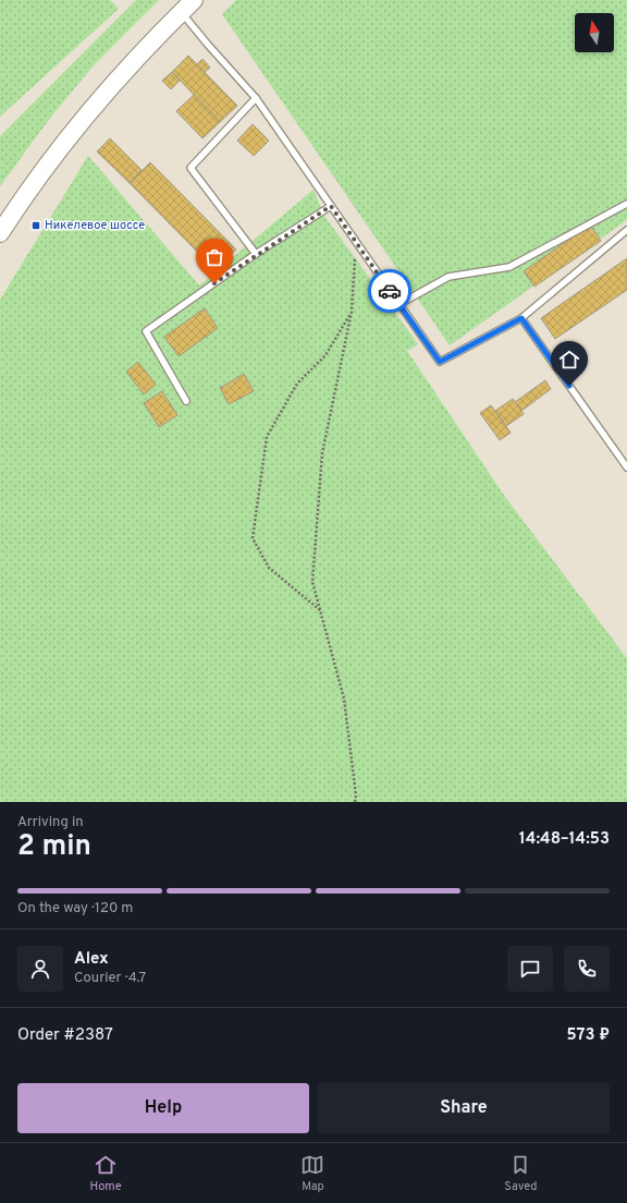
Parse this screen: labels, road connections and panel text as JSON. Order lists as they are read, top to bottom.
{
  "places": {
    "transit": ["Никелевое шоссе"]
  },
  "north": "top",
  "page": {
    "heading": ["2 min", "Arriving in", "14:48–14:53"],
    "panel": [
      "Alex",
      "Courier · 4.7",
      "Order #2387",
      "573 ₽"
    ],
    "bar": "On the way · 120 m",
    "buttons": ["Help", "Share"],
    "tabs": ["Home", "Map", "Saved"]
  }
}
